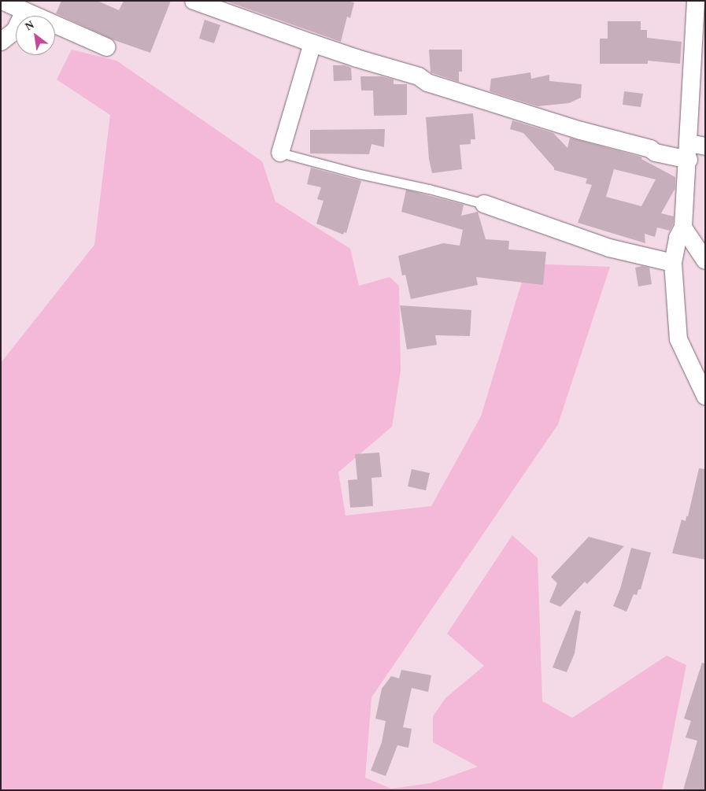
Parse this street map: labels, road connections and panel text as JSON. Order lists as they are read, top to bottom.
{
  "north": "top left"
}
